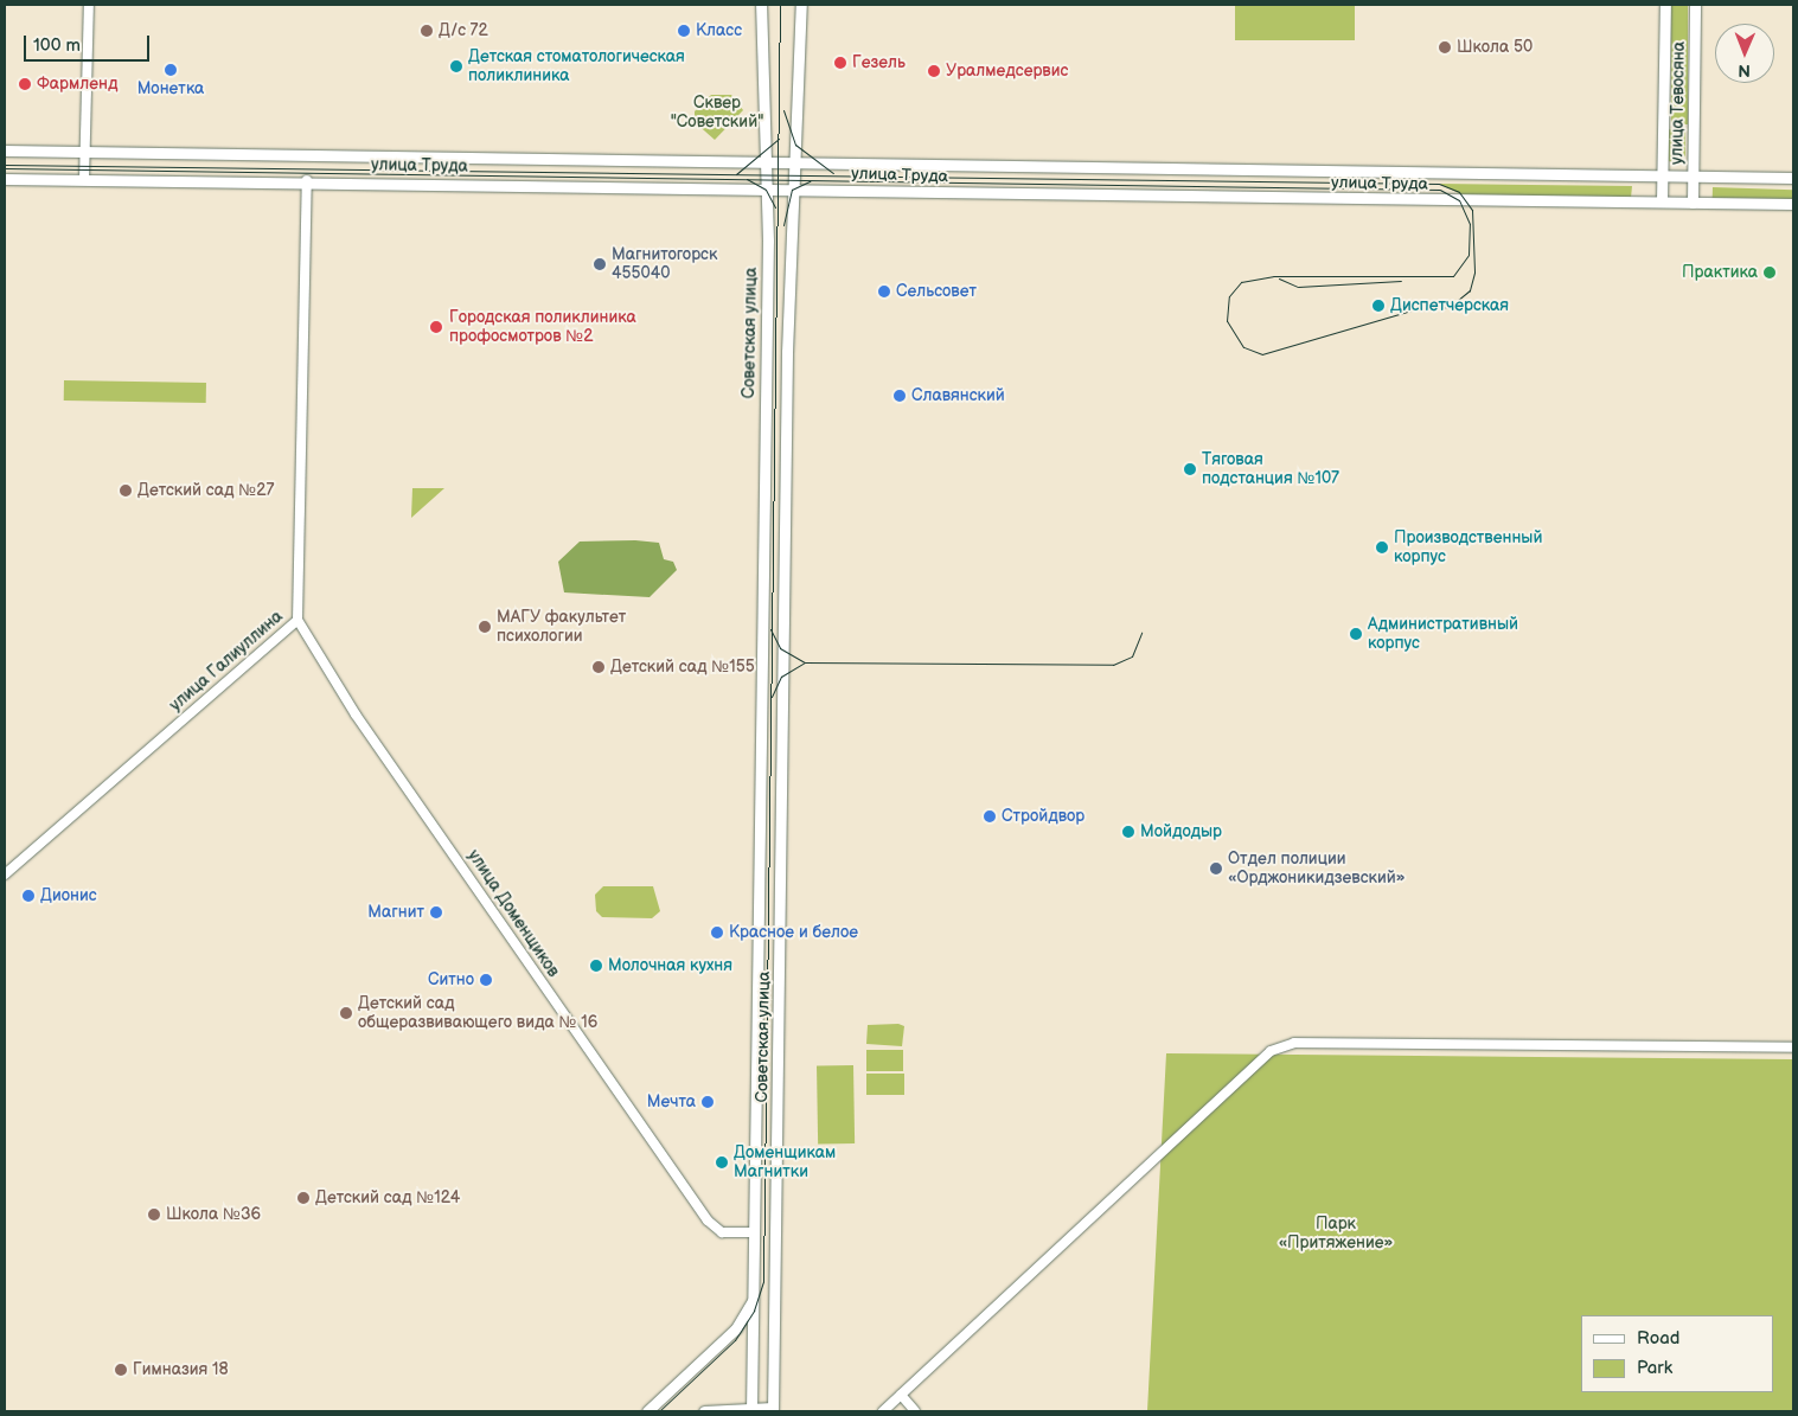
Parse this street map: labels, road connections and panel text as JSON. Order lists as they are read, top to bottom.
{
  "streets": {
    "main road": [
      "улица Тевосяна",
      "улица Труда",
      "Советская улица",
      "улица Доменщиков"
    ],
    "street": ["улица Галиуллина"]
  },
  "crossings": [
    ["улица Тевосяна", "улица Труда"],
    ["улица Труда", "Советская улица"],
    ["улица Труда", "улица Галиуллина"],
    ["Советская улица", "улица Доменщиков"],
    ["улица Галиуллина", "улица Доменщиков"]
  ],
  "parks": ["Сквер \"Советский\"", "Парк «Притяжение»"],
  "places": [
    "Д/с 72",
    "Класс",
    "Школа 50",
    "Гезель",
    "Детская стоматологическая поликлиника",
    "Монетка",
    "Уралмедсервис",
    "Фармленд",
    "Магнитогорск 455040",
    "Практика",
    "Сельсовет",
    "Диспетчерская",
    "Городская поликлиника профосмотров №2",
    "Славянский",
    "Тяговая подстанция №107",
    "Детский сад №27",
    "Производственный корпус",
    "МАГУ факультет психологии",
    "Административный корпус",
    "Детский сад №155",
    "Стройдвор",
    "Мойдодыр",
    "Отдел полиции «Орджоникидзевский»",
    "Дионис",
    "Магнит",
    "Красное и белое",
    "Молочная кухня",
    "Ситно",
    "Детский сад общеразвивающего вида № 16",
    "Мечта",
    "Доменщикам Магнитки",
    "Детский сад №124",
    "Школа №36",
    "Гимназия 18"
  ],
  "legend": ["Road", "Park"],
  "scale_bar": "100 m",
  "north": "bottom"
}
